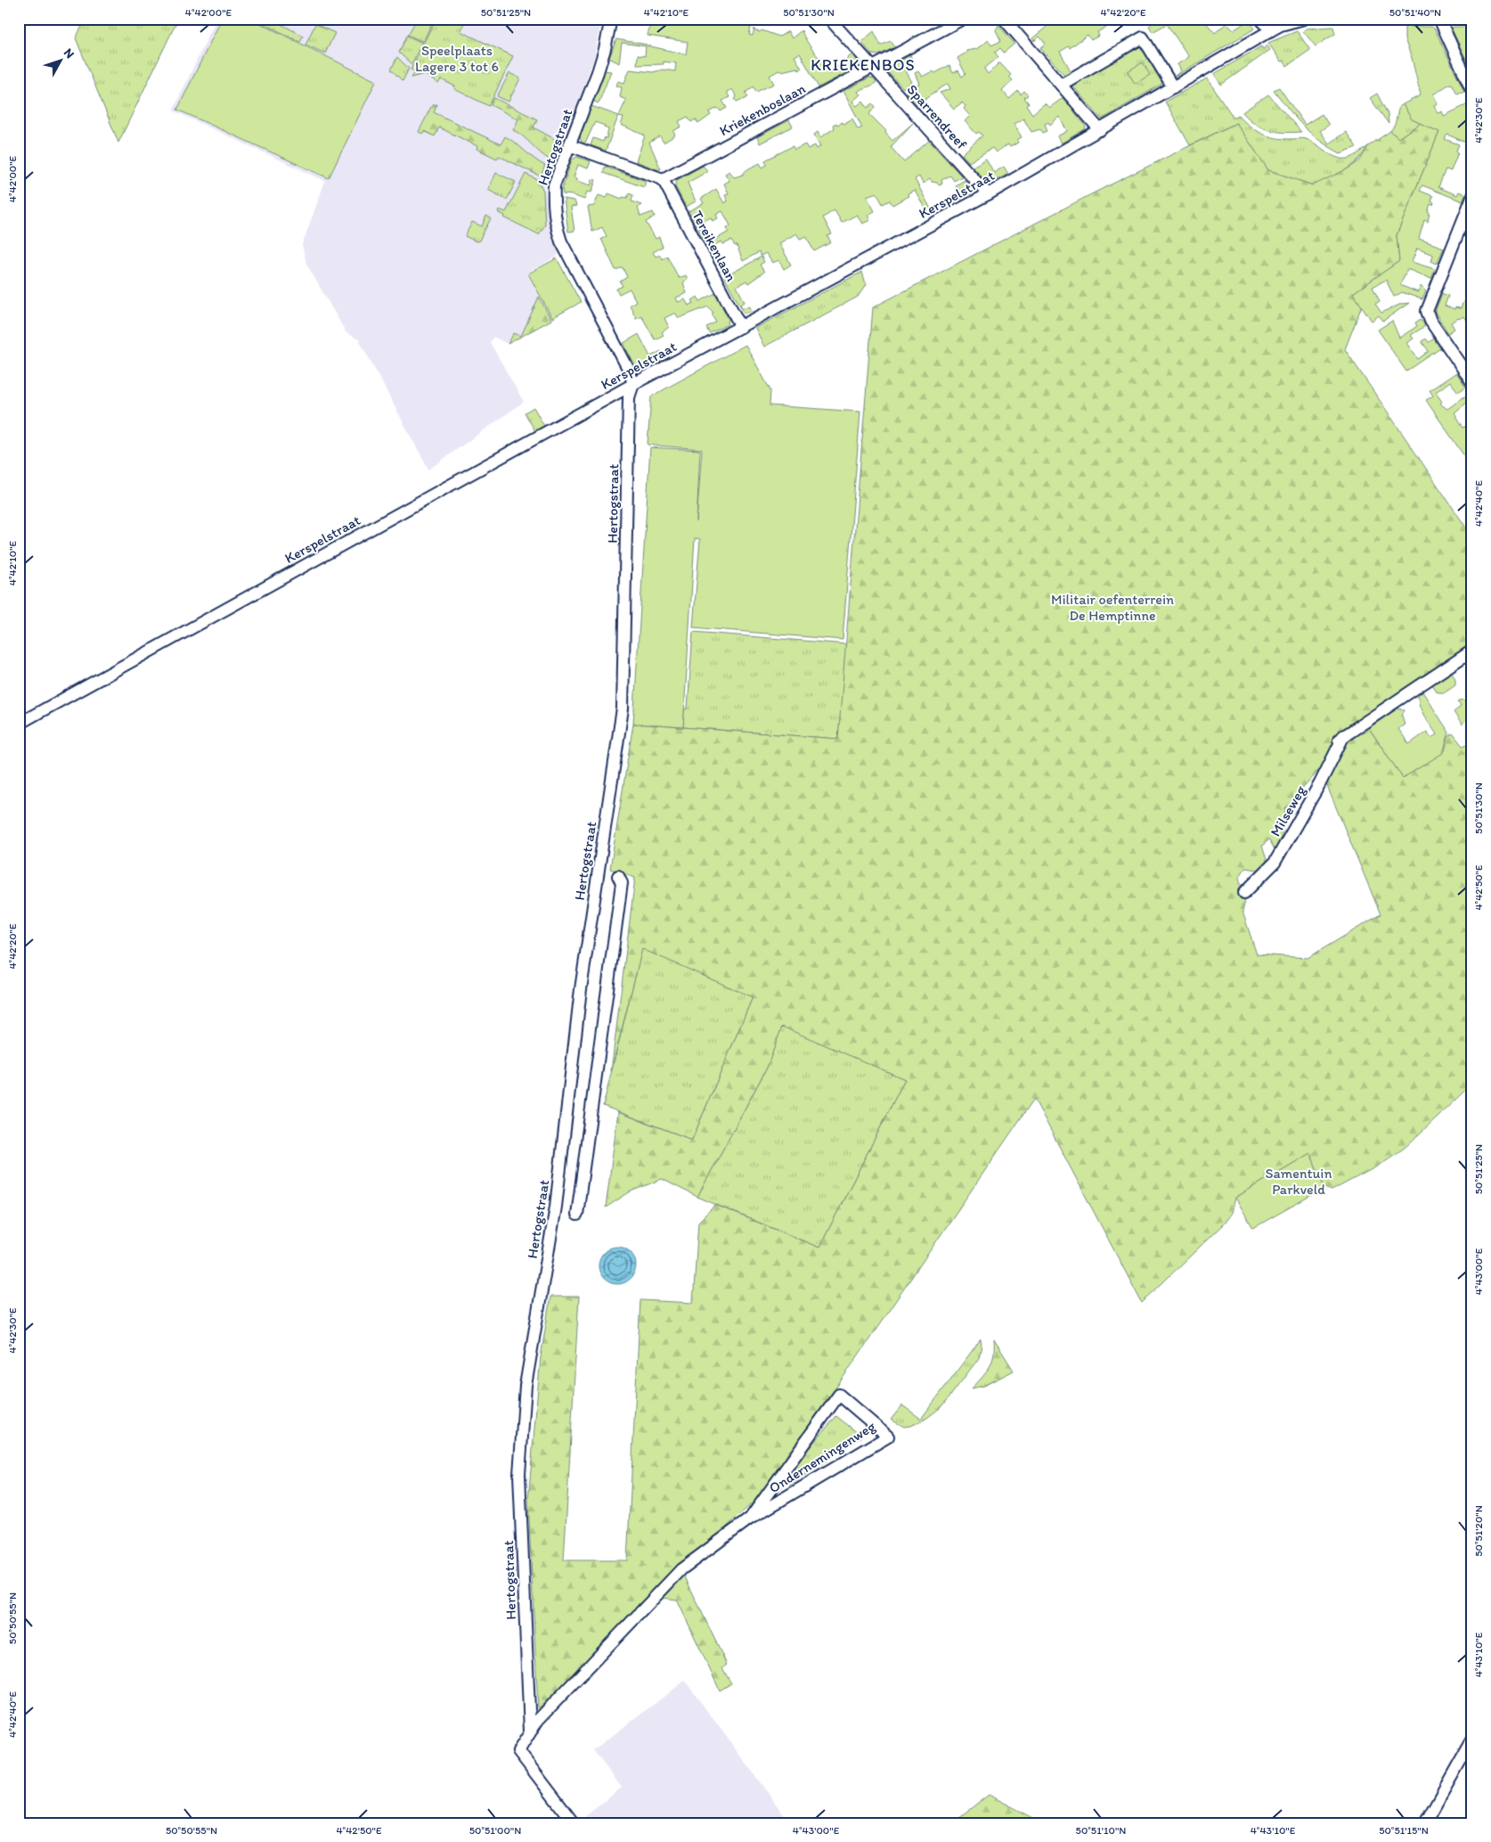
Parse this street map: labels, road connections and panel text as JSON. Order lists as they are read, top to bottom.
{
  "streets": {
    "street": [
      "Kriekenboslaan",
      "Sparrendreef",
      "Hertogstraat",
      "Kerspelstraat",
      "Tereikenlaan",
      "Milseweg",
      "Ondernemingenweg"
    ]
  },
  "crossings": [
    ["Kriekenboslaan", "Sparrendreef"],
    ["Kriekenboslaan", "Tereikenlaan"],
    ["Sparrendreef", "Kerspelstraat"],
    ["Hertogstraat", "Kerspelstraat"],
    ["Hertogstraat", "Ondernemingenweg"],
    ["Kerspelstraat", "Tereikenlaan"]
  ],
  "districts": ["KRIEKENBOS"],
  "parks": ["Speelplaats Lagere 3 tot 6", "Militair oefenterrein De Hemptinne", "Samentuin Parkveld"],
  "north": "top right",
  "coordinates": [
    "4°42'00\"E",
    "50°51'25\"N",
    "4°42'10\"E",
    "50°51'30\"N",
    "4°42'20\"E",
    "50°51'40\"N",
    "4°42'30\"E",
    "4°42'40\"E",
    "4°42'50\"E",
    "4°43'00\"E",
    "50°51'20\"N",
    "50°50'55\"N",
    "4°43'10\"E",
    "50°51'00\"N",
    "50°51'10\"N",
    "50°51'15\"N"
  ]
}
